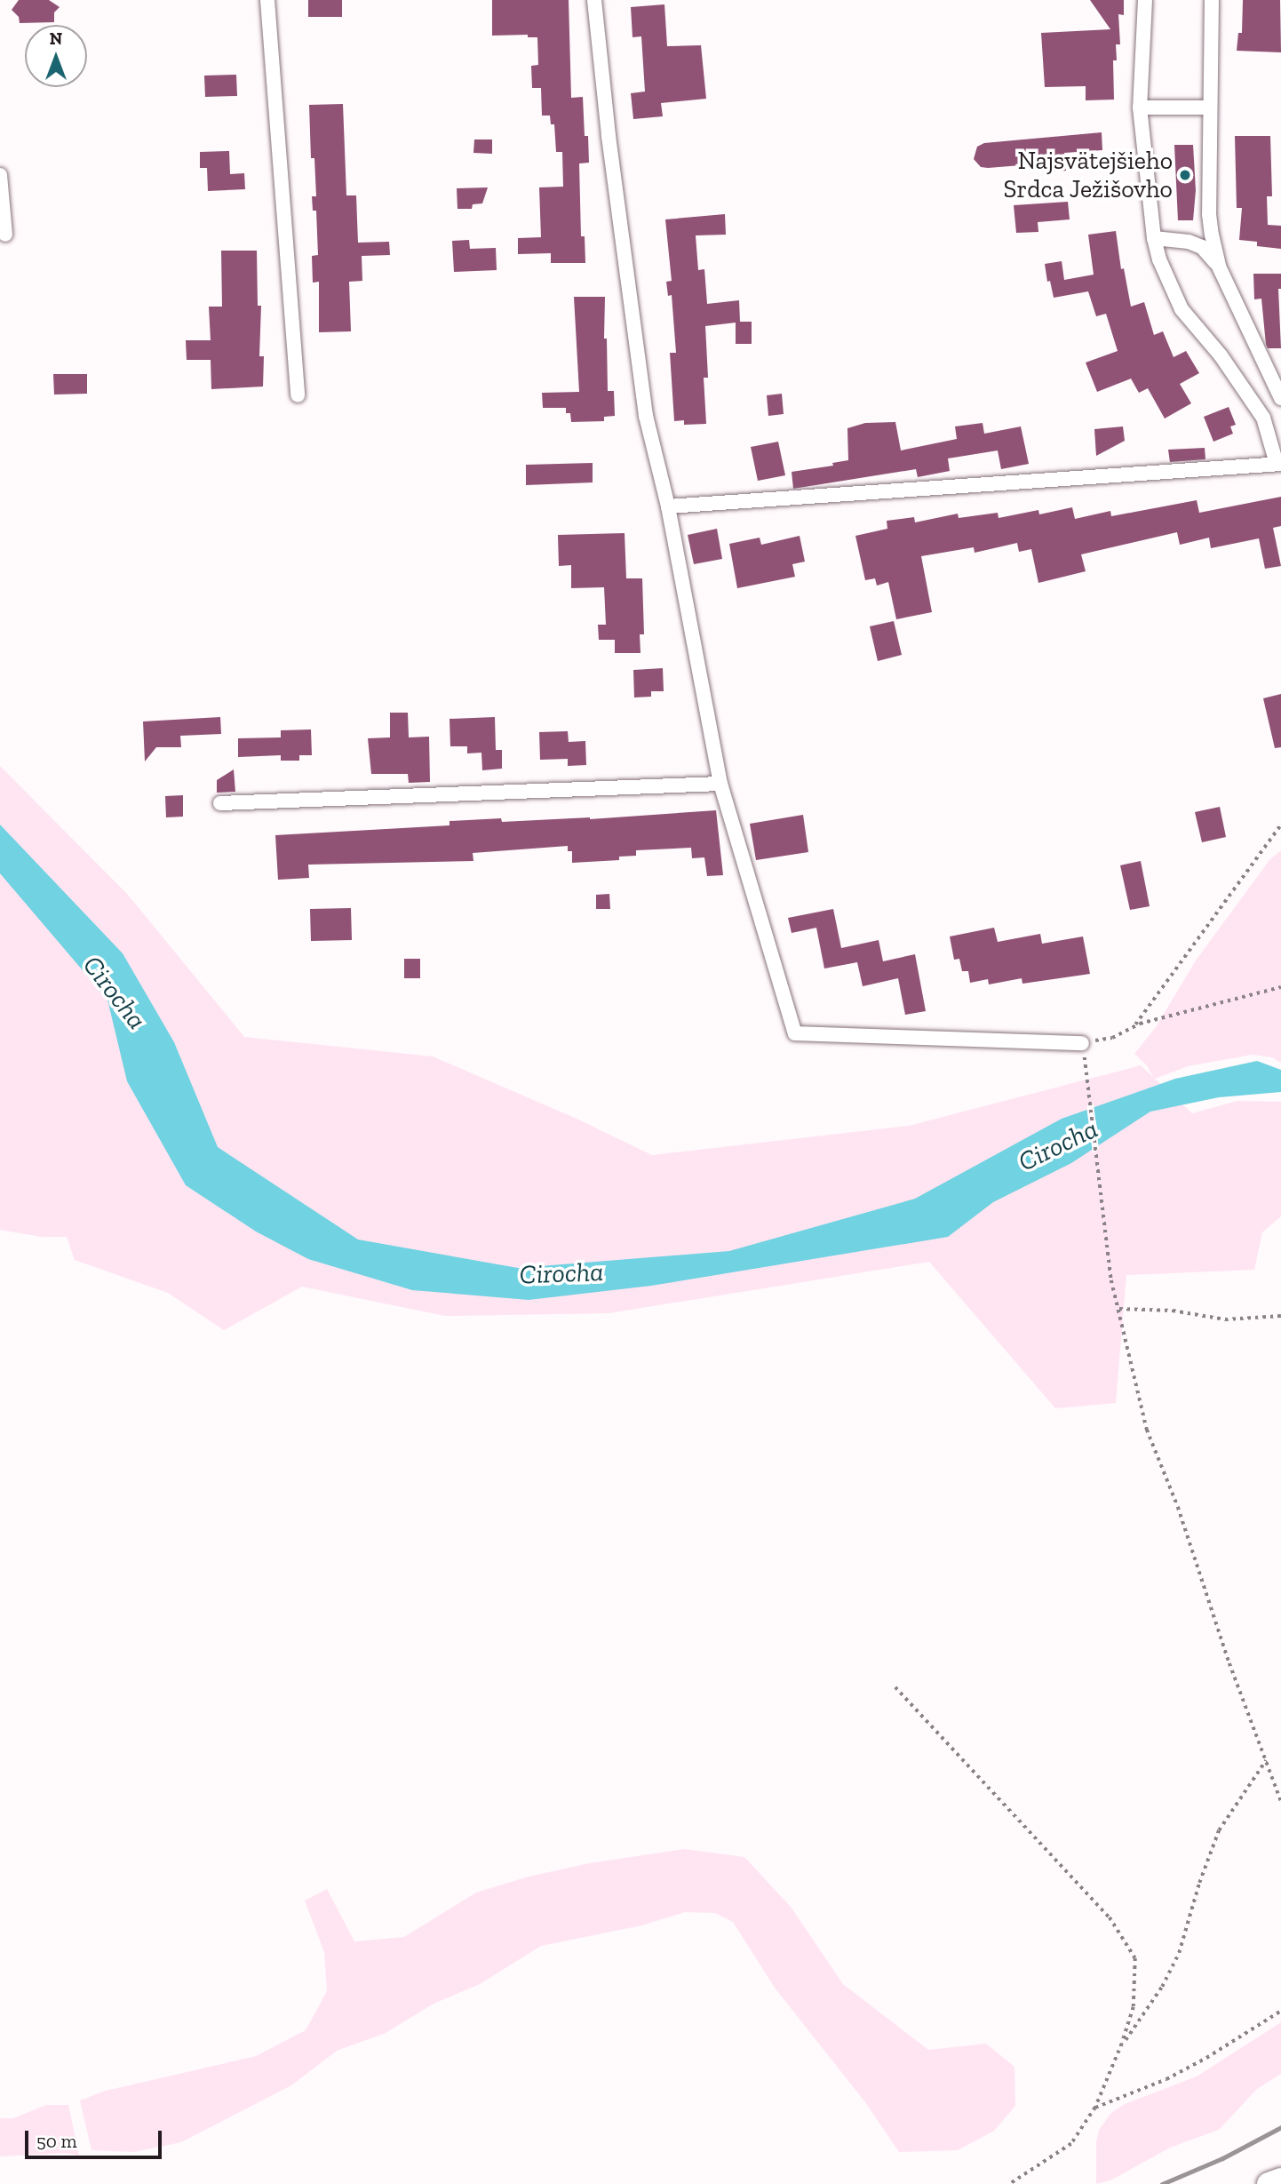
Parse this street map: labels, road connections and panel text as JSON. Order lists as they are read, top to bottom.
{
  "water": ["Cirocha"],
  "places": ["Najsvätejšieho Srdca Ježišovho"],
  "scale_bar": "50 m",
  "north": "top"
}
